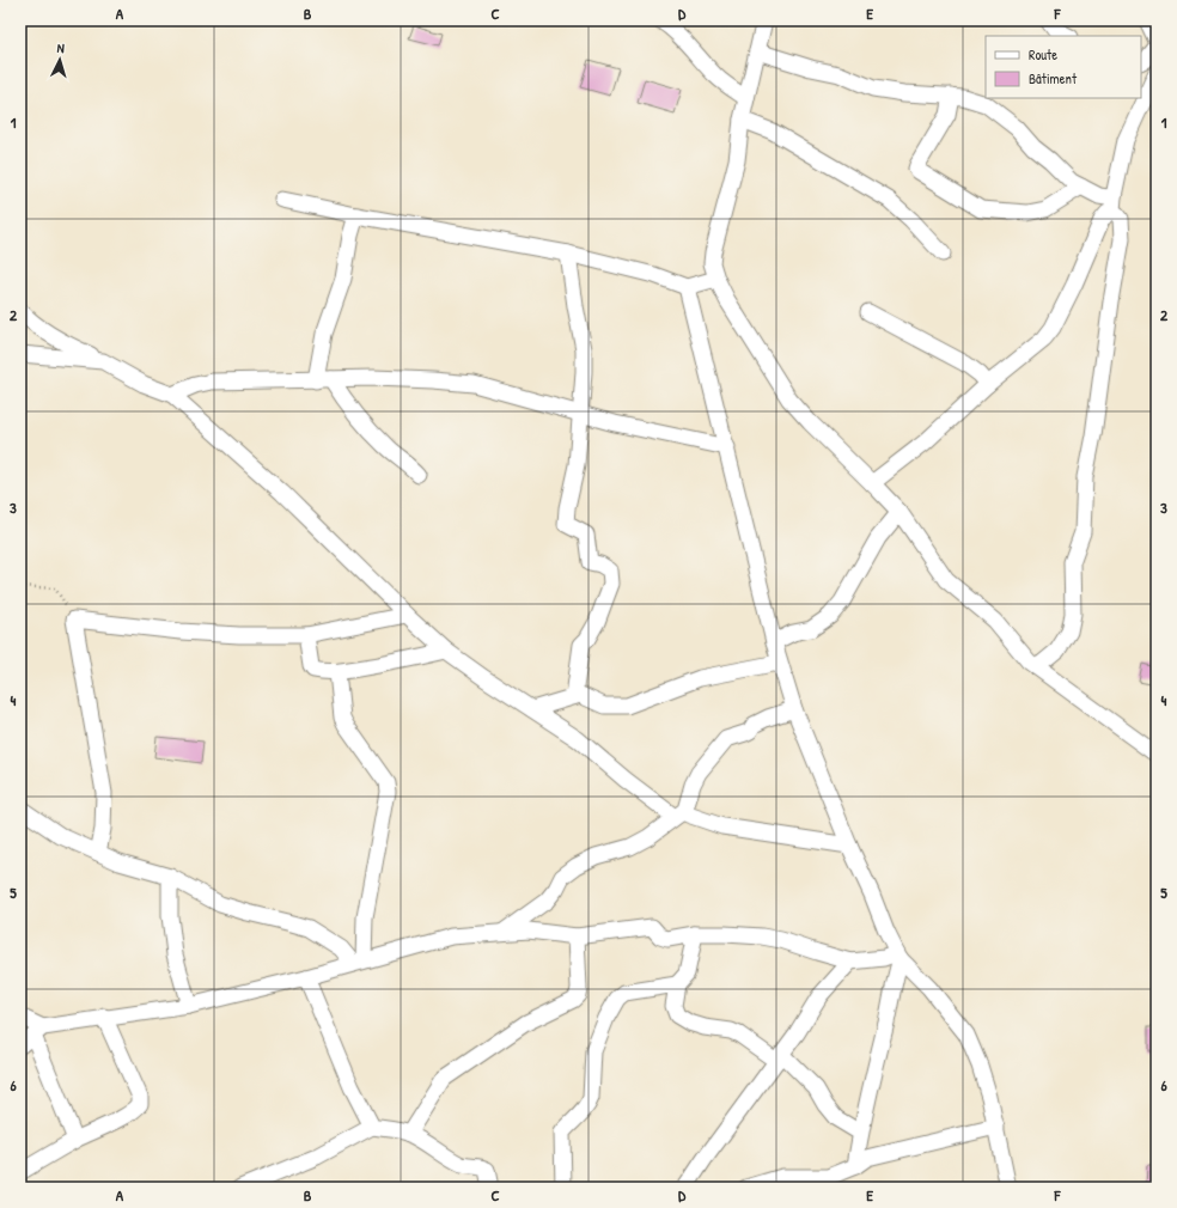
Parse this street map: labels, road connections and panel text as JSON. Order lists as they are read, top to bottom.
{
  "legend": ["Route", "Bâtiment"],
  "north": "top",
  "grid": {
    "columns": [
      "A",
      "B",
      "C",
      "D",
      "E",
      "F"
    ],
    "rows": [
      "1",
      "2",
      "3",
      "4",
      "5",
      "6"
    ]
  }
}
